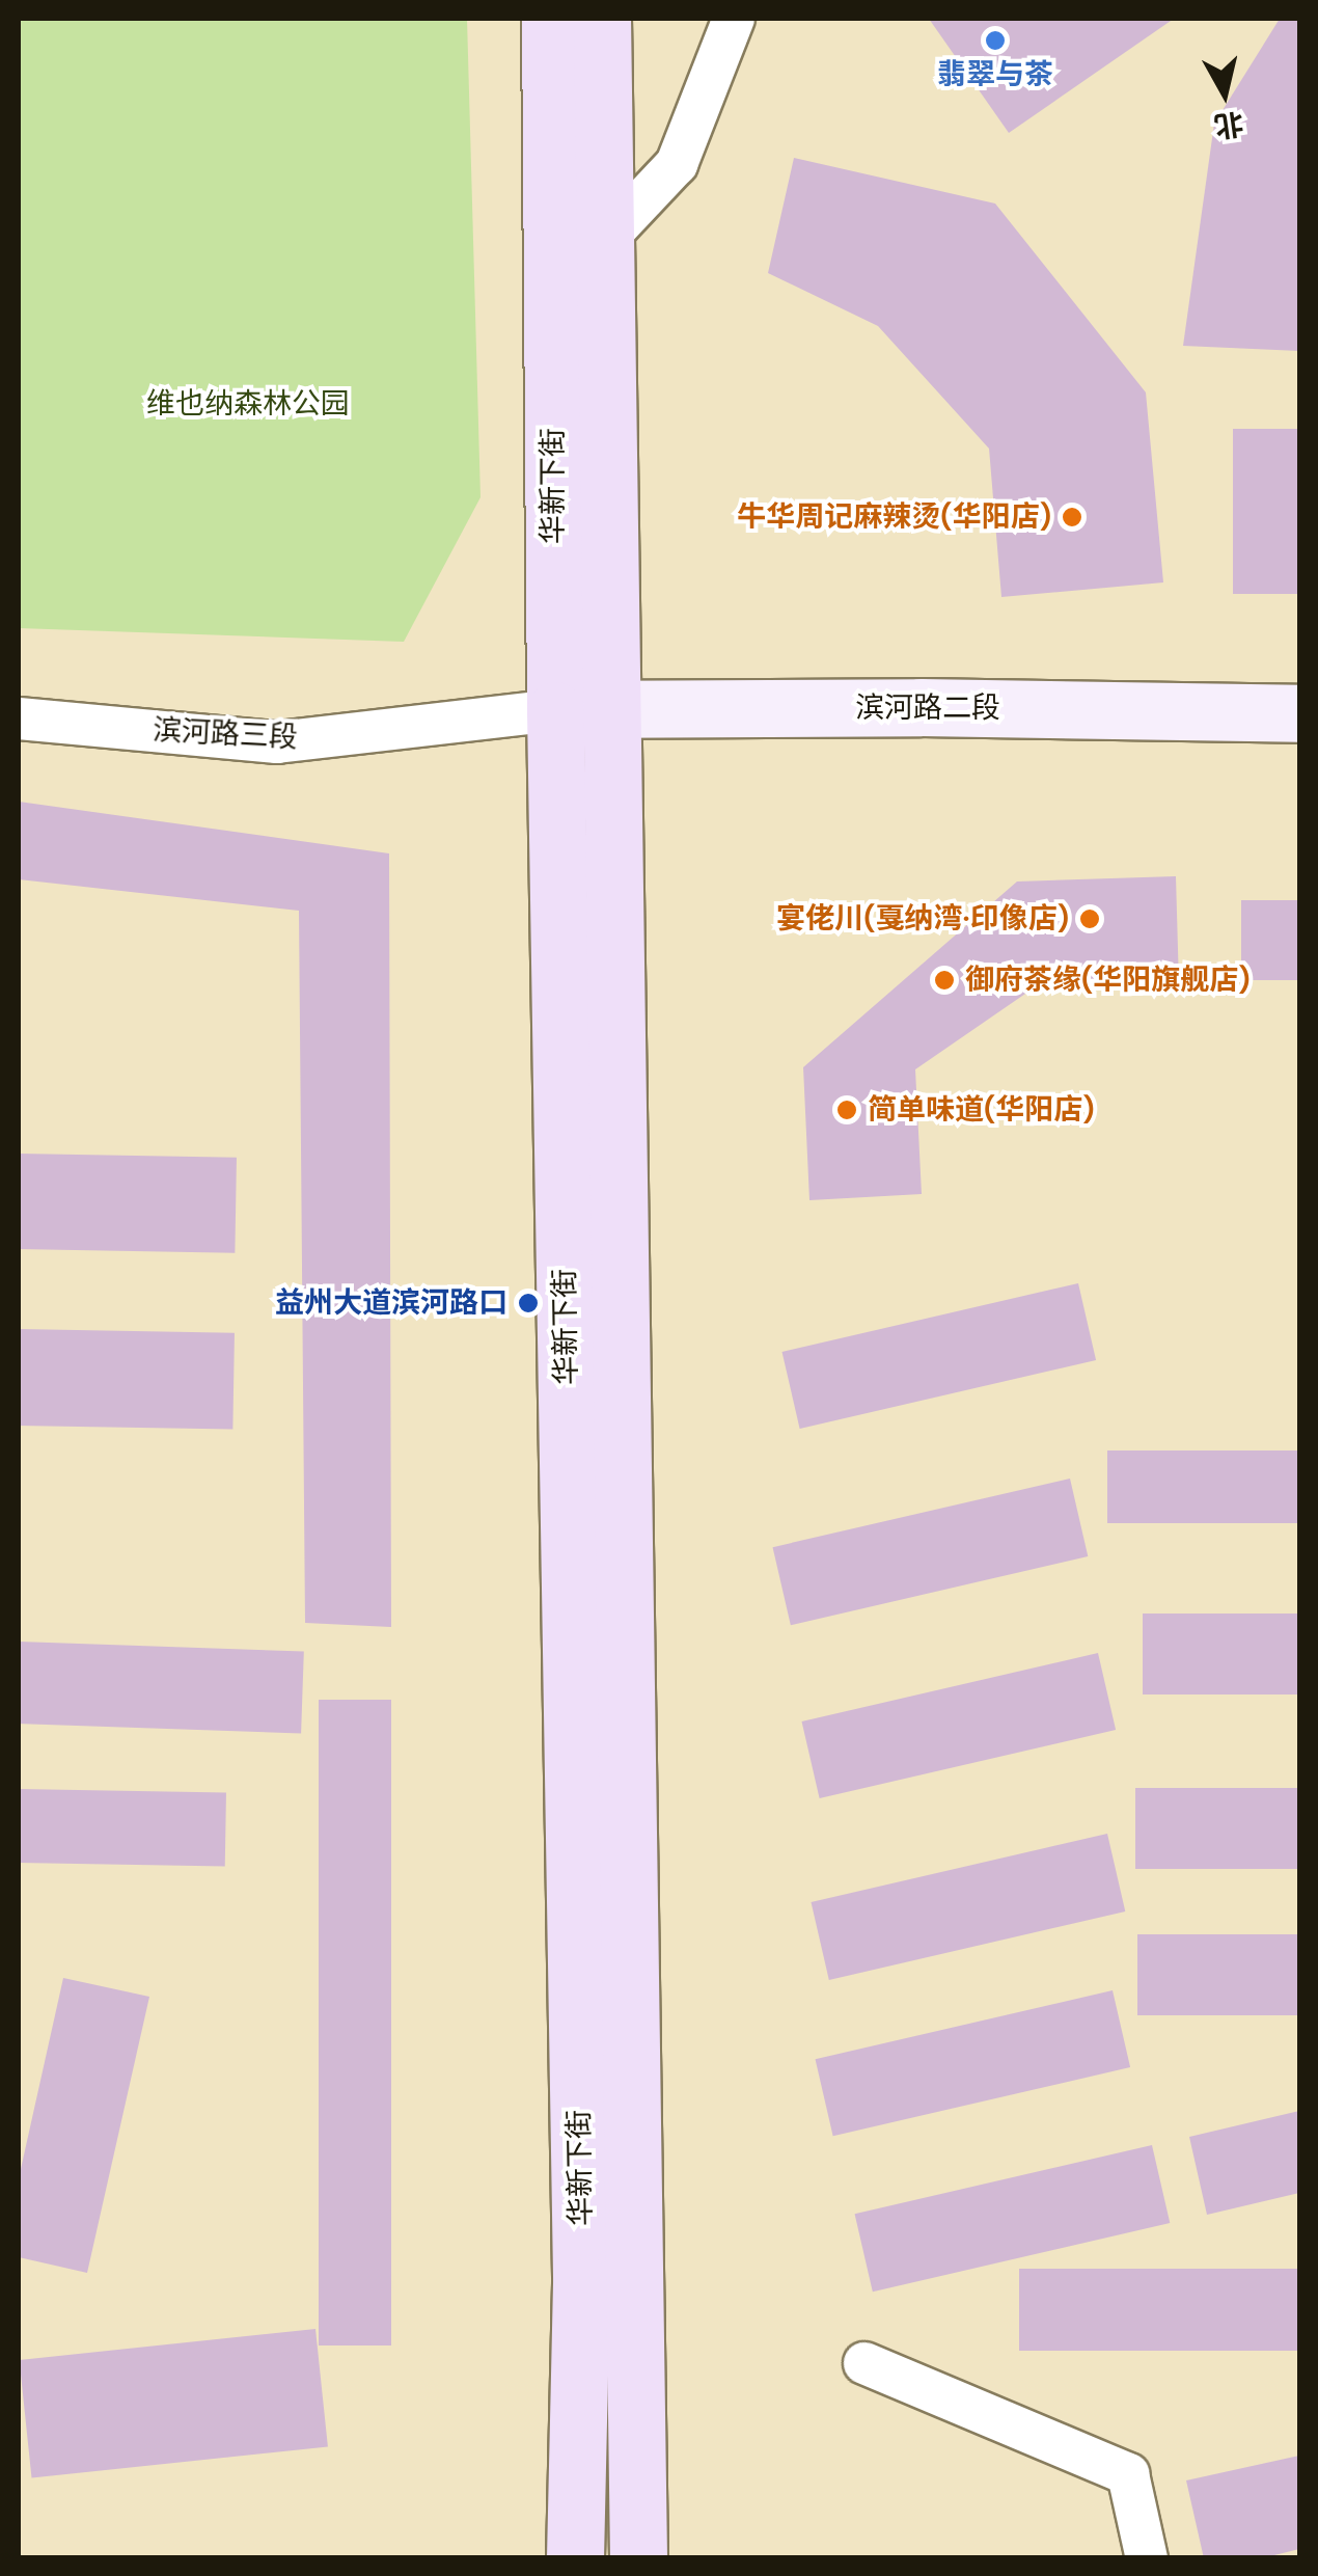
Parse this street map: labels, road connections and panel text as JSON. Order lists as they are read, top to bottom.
{
  "streets": {
    "main road": ["华新下街"],
    "street": ["滨河路二段", "滨河路三段"]
  },
  "crossings": [
    ["华新下街", "滨河路二段"],
    ["华新下街", "滨河路三段"],
    ["滨河路二段", "滨河路三段"]
  ],
  "parks": ["维也纳森林公园"],
  "places": [
    "翡翠与茶",
    "牛华周记麻辣烫(华阳店)",
    "宴佬川(戛纳湾·印像店)",
    "御府茶缘(华阳旗舰店)",
    "简单味道(华阳店)",
    "益州大道滨河路口"
  ],
  "north": "bottom"
}
